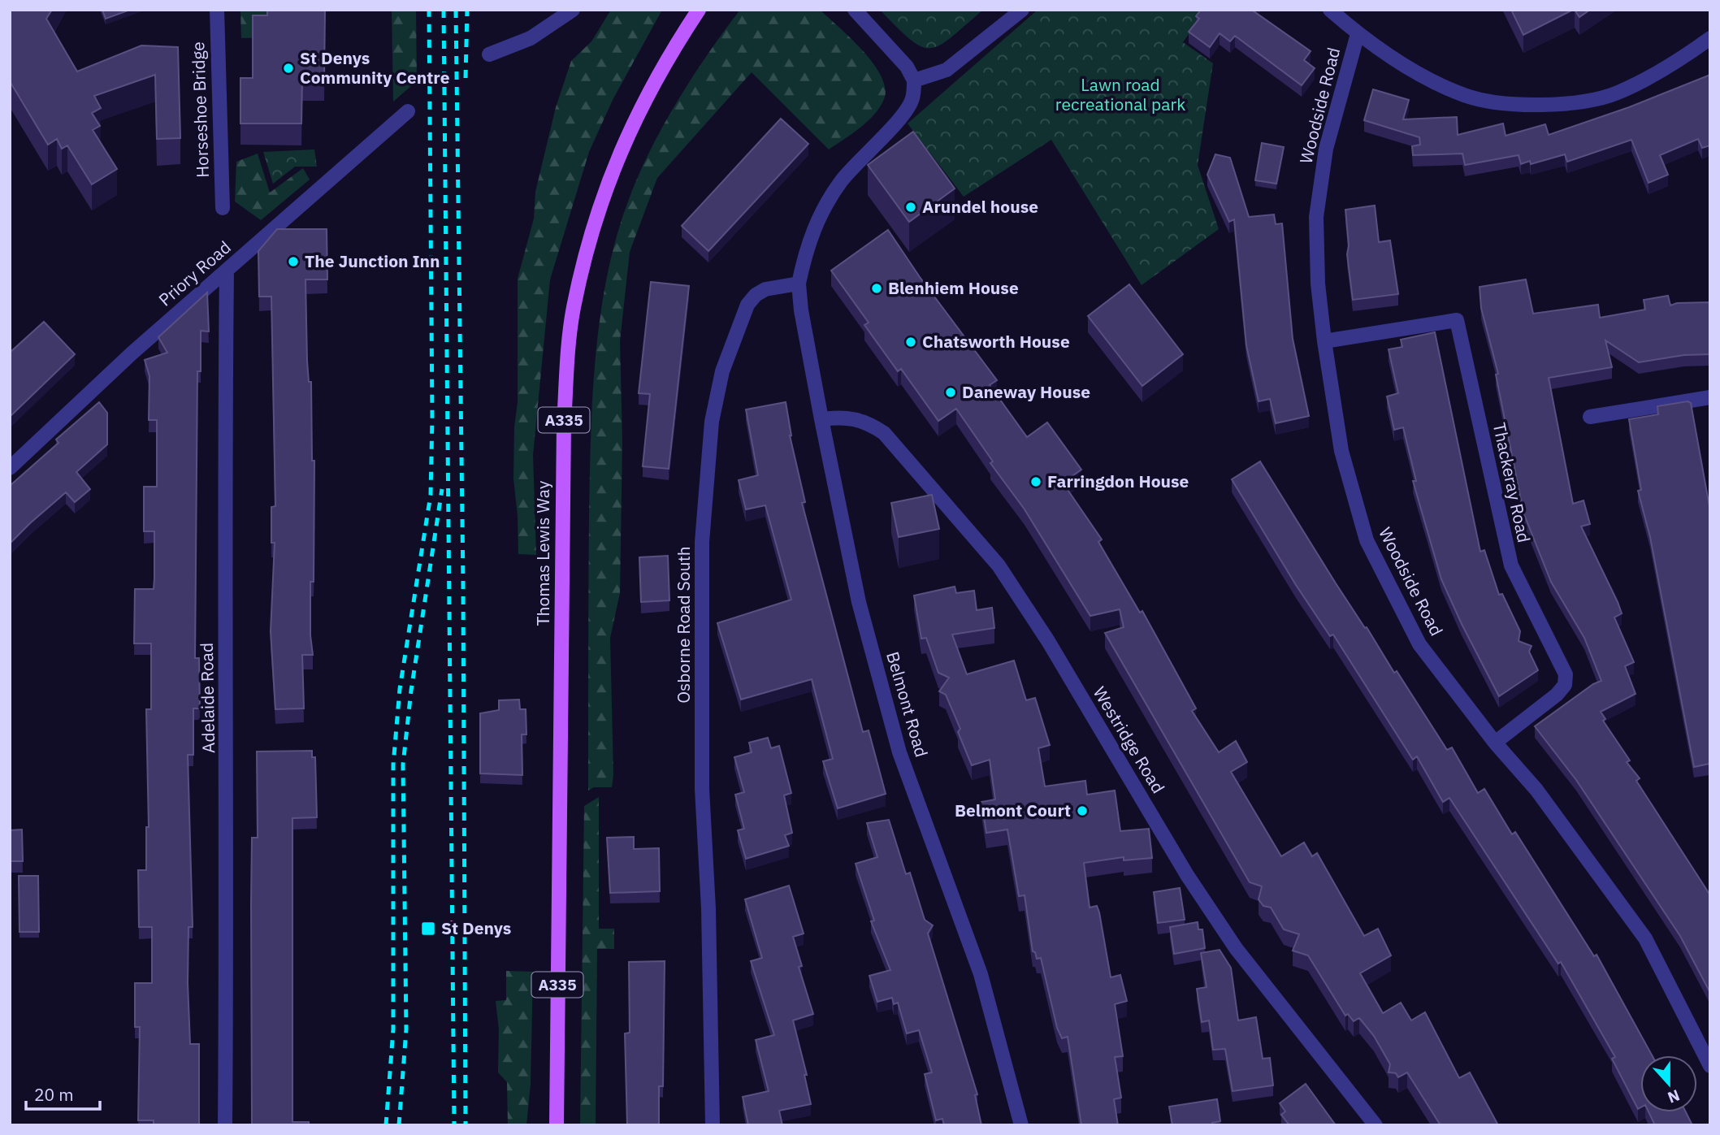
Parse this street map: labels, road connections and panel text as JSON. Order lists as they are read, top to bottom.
{
  "streets": {
    "main road": ["A335", "Thomas Lewis Way"],
    "street": [
      "Woodside Road",
      "Horseshoe Bridge",
      "Priory Road",
      "Thackeray Road",
      "Osborne Road South",
      "Adelaide Road",
      "Belmont Road",
      "Westridge Road"
    ]
  },
  "crossings": [
    ["Woodside Road", "Thackeray Road"],
    ["Priory Road", "Adelaide Road"],
    ["Osborne Road South", "Belmont Road"],
    ["Belmont Road", "Westridge Road"]
  ],
  "parks": ["Lawn road recreational park"],
  "places": {
    "other": [
      "St Denys Community Centre",
      "Arundel house",
      "The Junction Inn",
      "Blenhiem House",
      "Chatsworth House",
      "Daneway House",
      "Farringdon House",
      "Belmont Court"
    ],
    "transit": ["St Denys"]
  },
  "scale_bar": "20 m",
  "north": "bottom"
}
